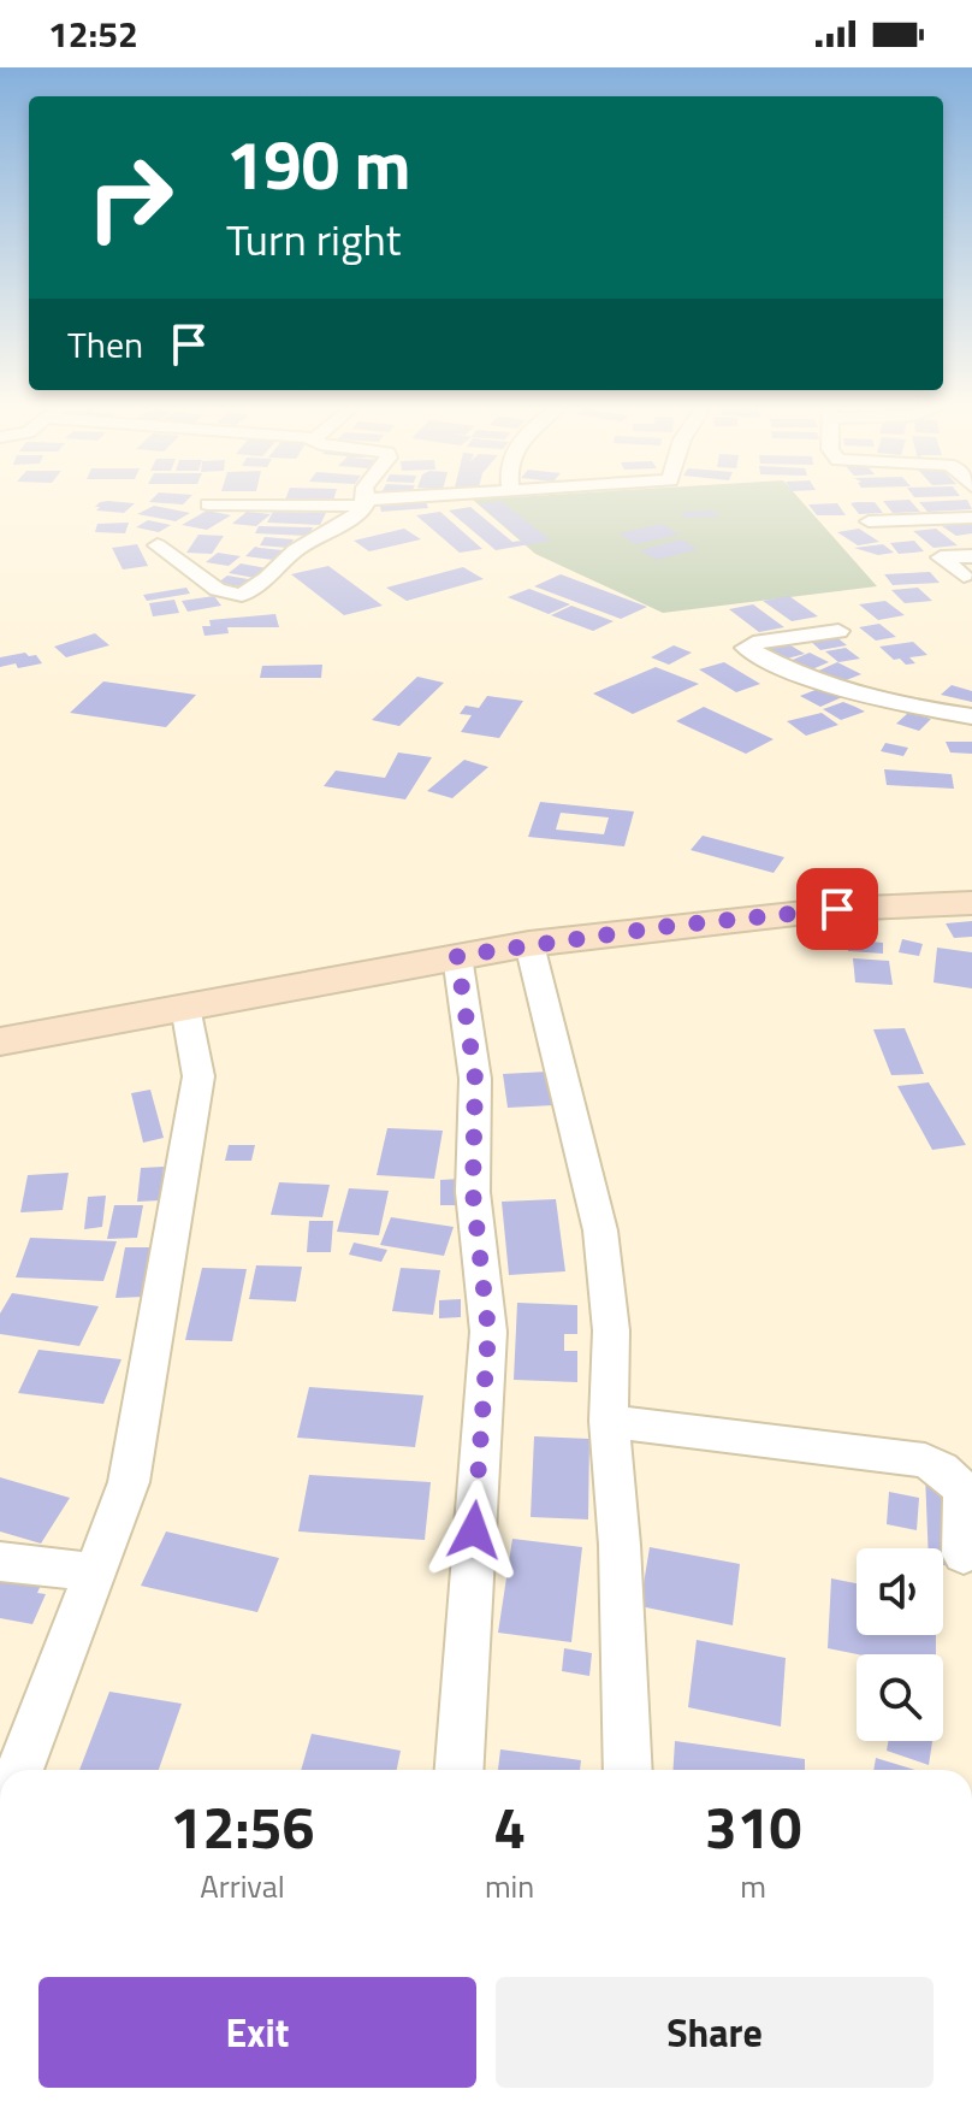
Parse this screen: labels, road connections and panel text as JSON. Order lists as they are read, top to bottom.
{
  "page": {
    "status": "12:52",
    "turn": ["190 m", "Turn right"],
    "then": "Then",
    "eta": [
      "12:56",
      "Arrival",
      "4",
      "min",
      "310",
      "m"
    ],
    "buttons": ["Exit", "Share"]
  }
}
